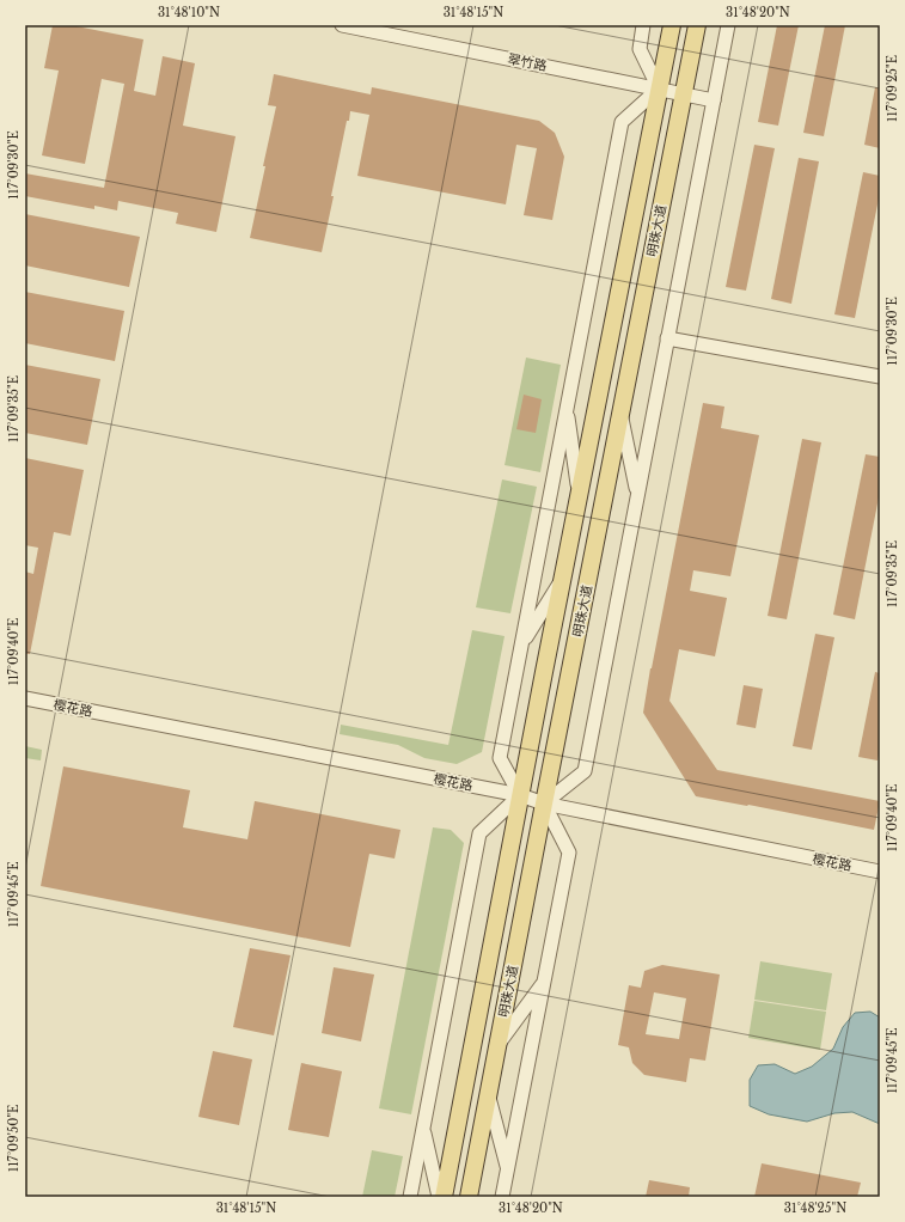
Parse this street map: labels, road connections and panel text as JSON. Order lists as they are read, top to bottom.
{
  "streets": {
    "main road": ["明珠大道"],
    "street": ["翠竹路", "樱花路"]
  },
  "crossings": [
    ["翠竹路", "明珠大道"],
    ["明珠大道", "樱花路"]
  ],
  "coordinates": [
    "31°48'10\"N",
    "31°48'15\"N",
    "31°48'20\"N",
    "117°09'25\"E",
    "117°09'30\"E",
    "117°09'35\"E",
    "117°09'40\"E",
    "117°09'45\"E",
    "117°09'50\"E",
    "31°48'25\"N"
  ]
}
